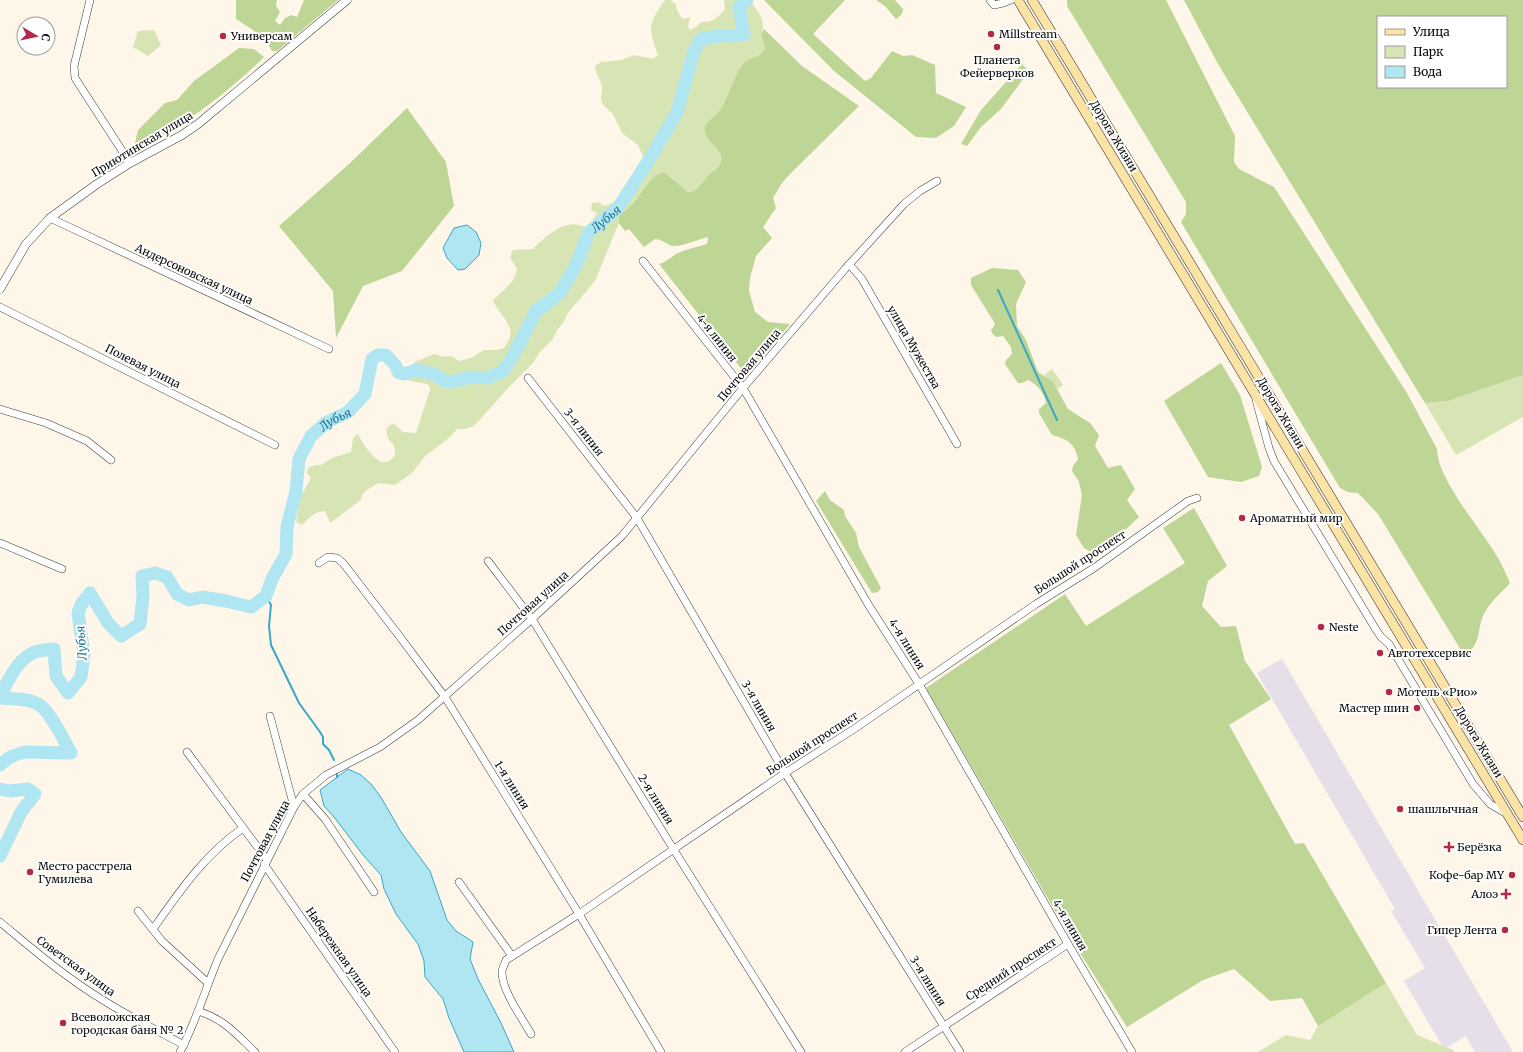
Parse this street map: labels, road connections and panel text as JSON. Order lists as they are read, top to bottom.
{
  "streets": {
    "main road": ["Дорога Жизни"],
    "street": [
      "Приютинская улица",
      "Андерсоновская улица",
      "4-я линия",
      "улица Мужества",
      "Почтовая улица",
      "Полевая улица",
      "3-я линия",
      "Большой проспект",
      "1-я линия",
      "2-я линия",
      "Набережная улица",
      "Советская улица",
      "Средний проспект"
    ]
  },
  "crossings": [
    ["Приютинская улица", "Андерсоновская улица"],
    ["4-я линия", "Почтовая улица"],
    ["4-я линия", "Большой проспект"],
    ["4-я линия", "Средний проспект"],
    ["улица Мужества", "Почтовая улица"],
    ["Почтовая улица", "3-я линия"],
    ["Почтовая улица", "1-я линия"],
    ["Почтовая улица", "2-я линия"],
    ["Почтовая улица", "Набережная улица"],
    ["Почтовая улица", "Советская улица"],
    ["3-я линия", "Большой проспект"],
    ["3-я линия", "Средний проспект"],
    ["Большой проспект", "1-я линия"],
    ["Большой проспект", "2-я линия"]
  ],
  "water": ["Лубья"],
  "places": {
    "other": [
      "Millstream",
      "Универсам",
      "Планета Фейерверков",
      "Ароматный мир",
      "Neste",
      "Автотехсервис",
      "Мотель «Рио»",
      "Мастер шин",
      "шашлычная",
      "Место расстрела Гумилева",
      "Кофе-бар MY",
      "Гипер Лента",
      "Всеволожская городская баня № 2"
    ],
    "health": ["Берёзка", "Алоэ"]
  },
  "legend": ["Улица", "Парк", "Вода"],
  "north": "right"
}
